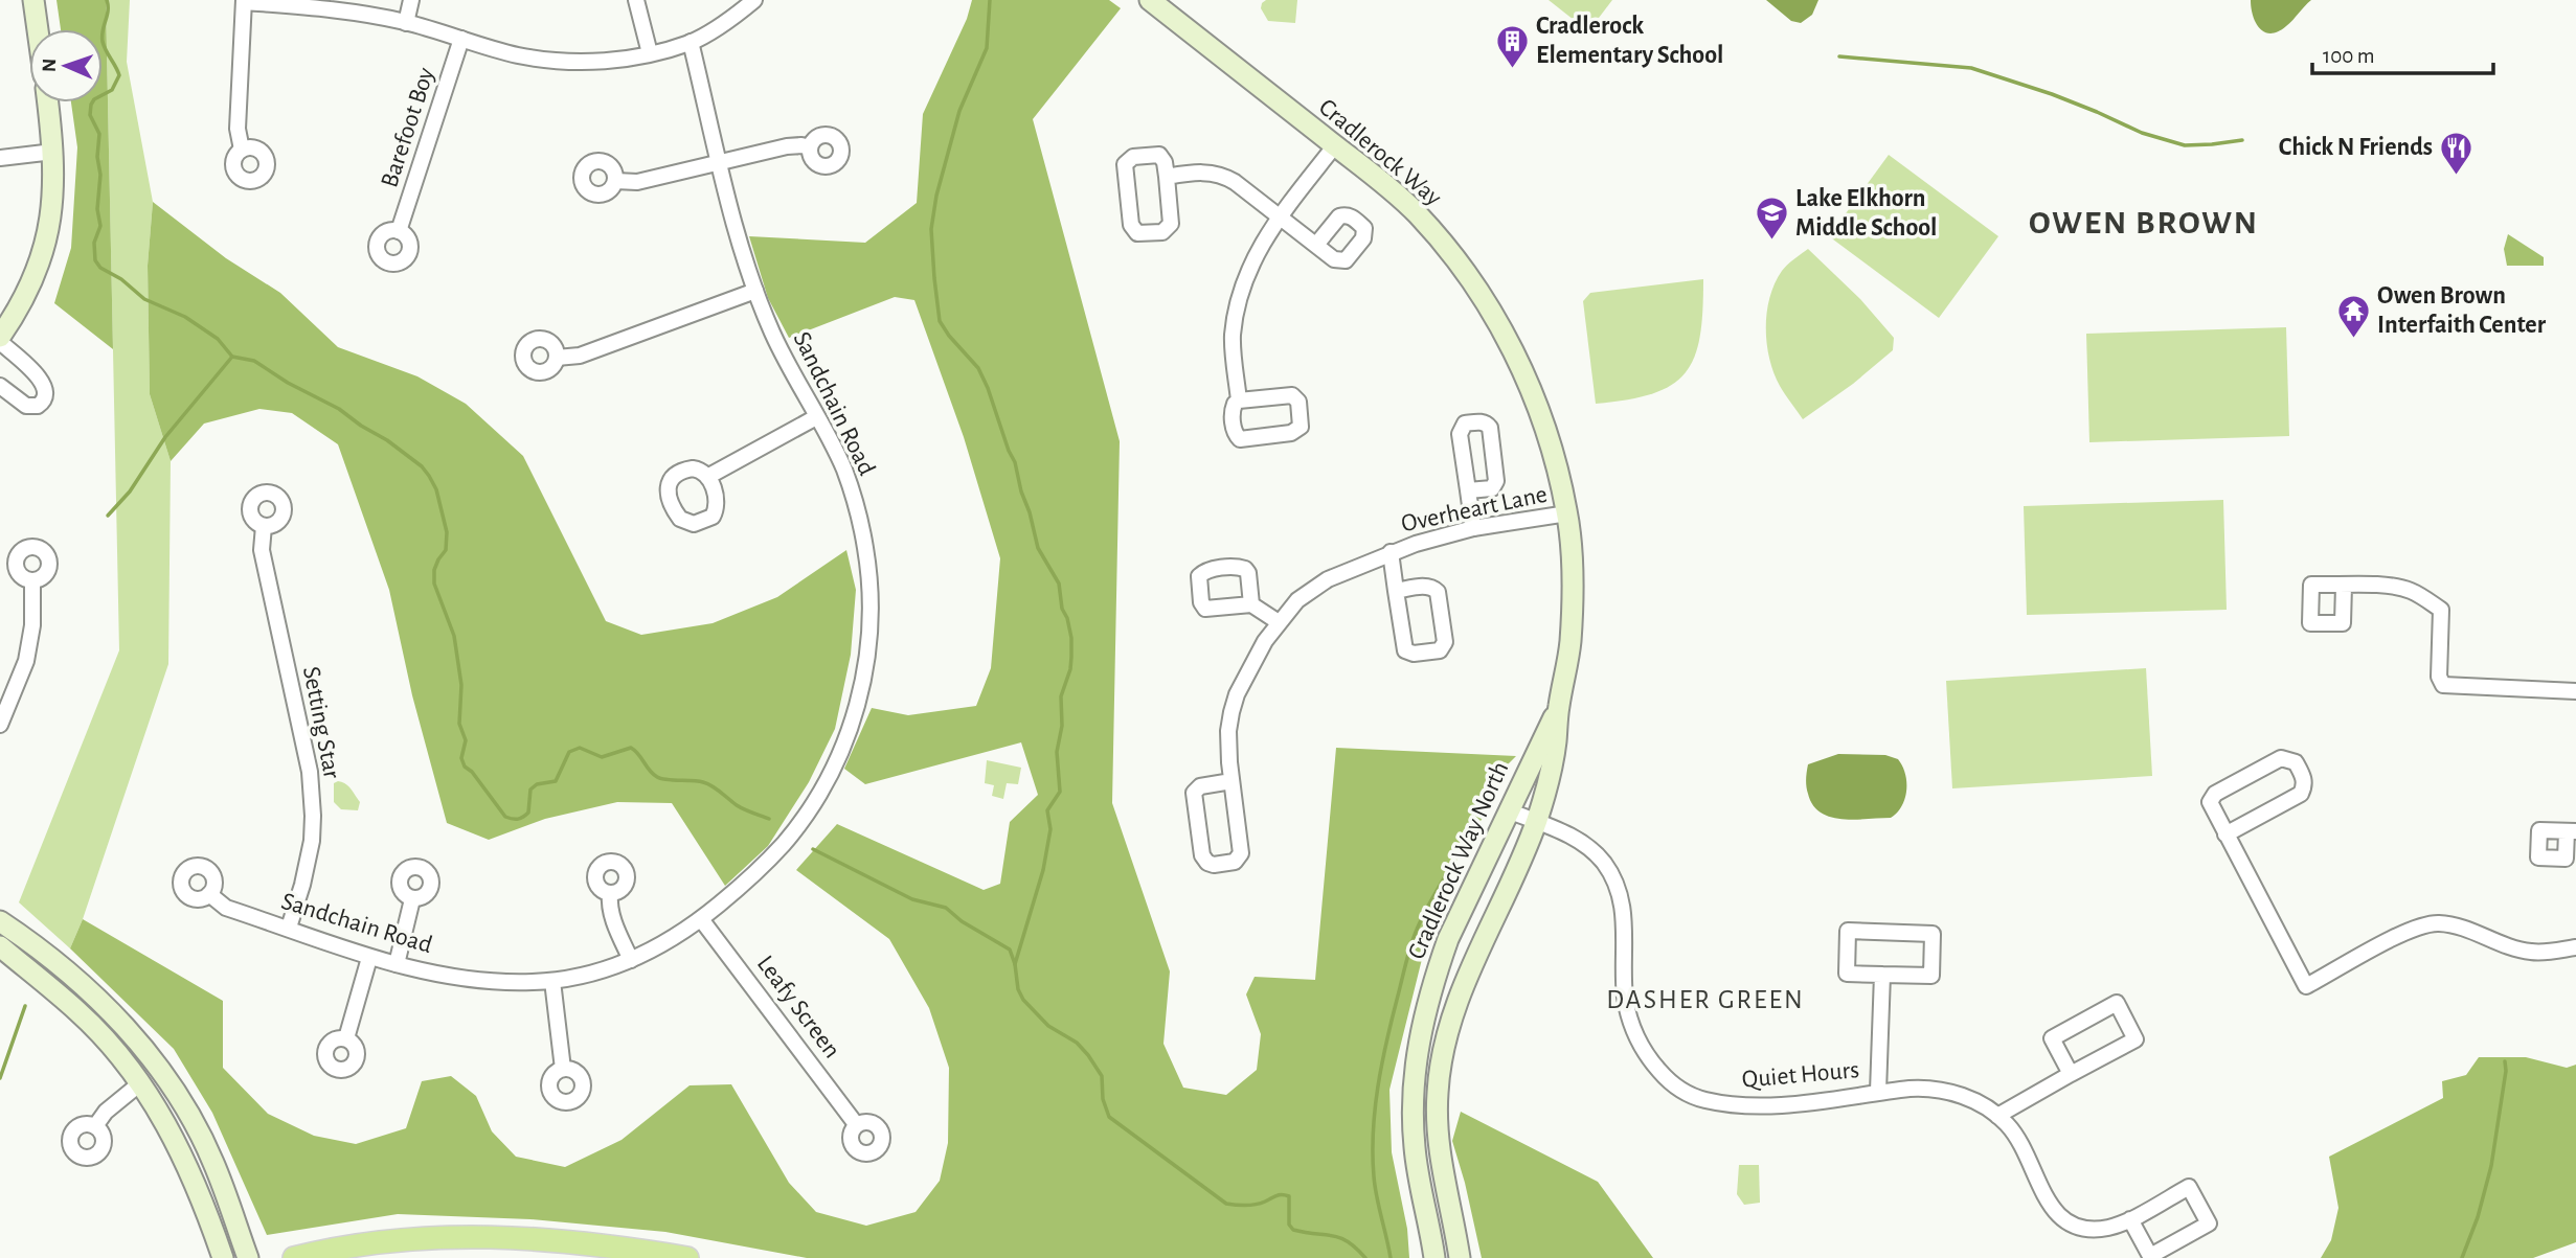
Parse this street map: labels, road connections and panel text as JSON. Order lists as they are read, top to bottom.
{
  "streets": {
    "street": [
      "Barefoot Boy",
      "Cradlerock Way",
      "Sandchain Road",
      "Overheart Lane",
      "Setting Star",
      "Cradlerock Way North",
      "Leafy Screen",
      "Quiet Hours"
    ]
  },
  "crossings": [
    ["Cradlerock Way", "Overheart Lane"],
    ["Cradlerock Way", "Cradlerock Way North"],
    ["Sandchain Road", "Setting Star"],
    ["Sandchain Road", "Leafy Screen"],
    ["Overheart Lane", "Cradlerock Way North"],
    ["Cradlerock Way North", "Quiet Hours"]
  ],
  "districts": ["OWEN BROWN", "DASHER GREEN"],
  "places": {
    "building": ["Cradlerock Elementary School"],
    "restaurant": ["Chick N Friends"],
    "school or university": ["Lake Elkhorn Middle School"],
    "temple": ["Owen Brown Interfaith Center"]
  },
  "scale_bar": "100 m",
  "north": "left"
}
